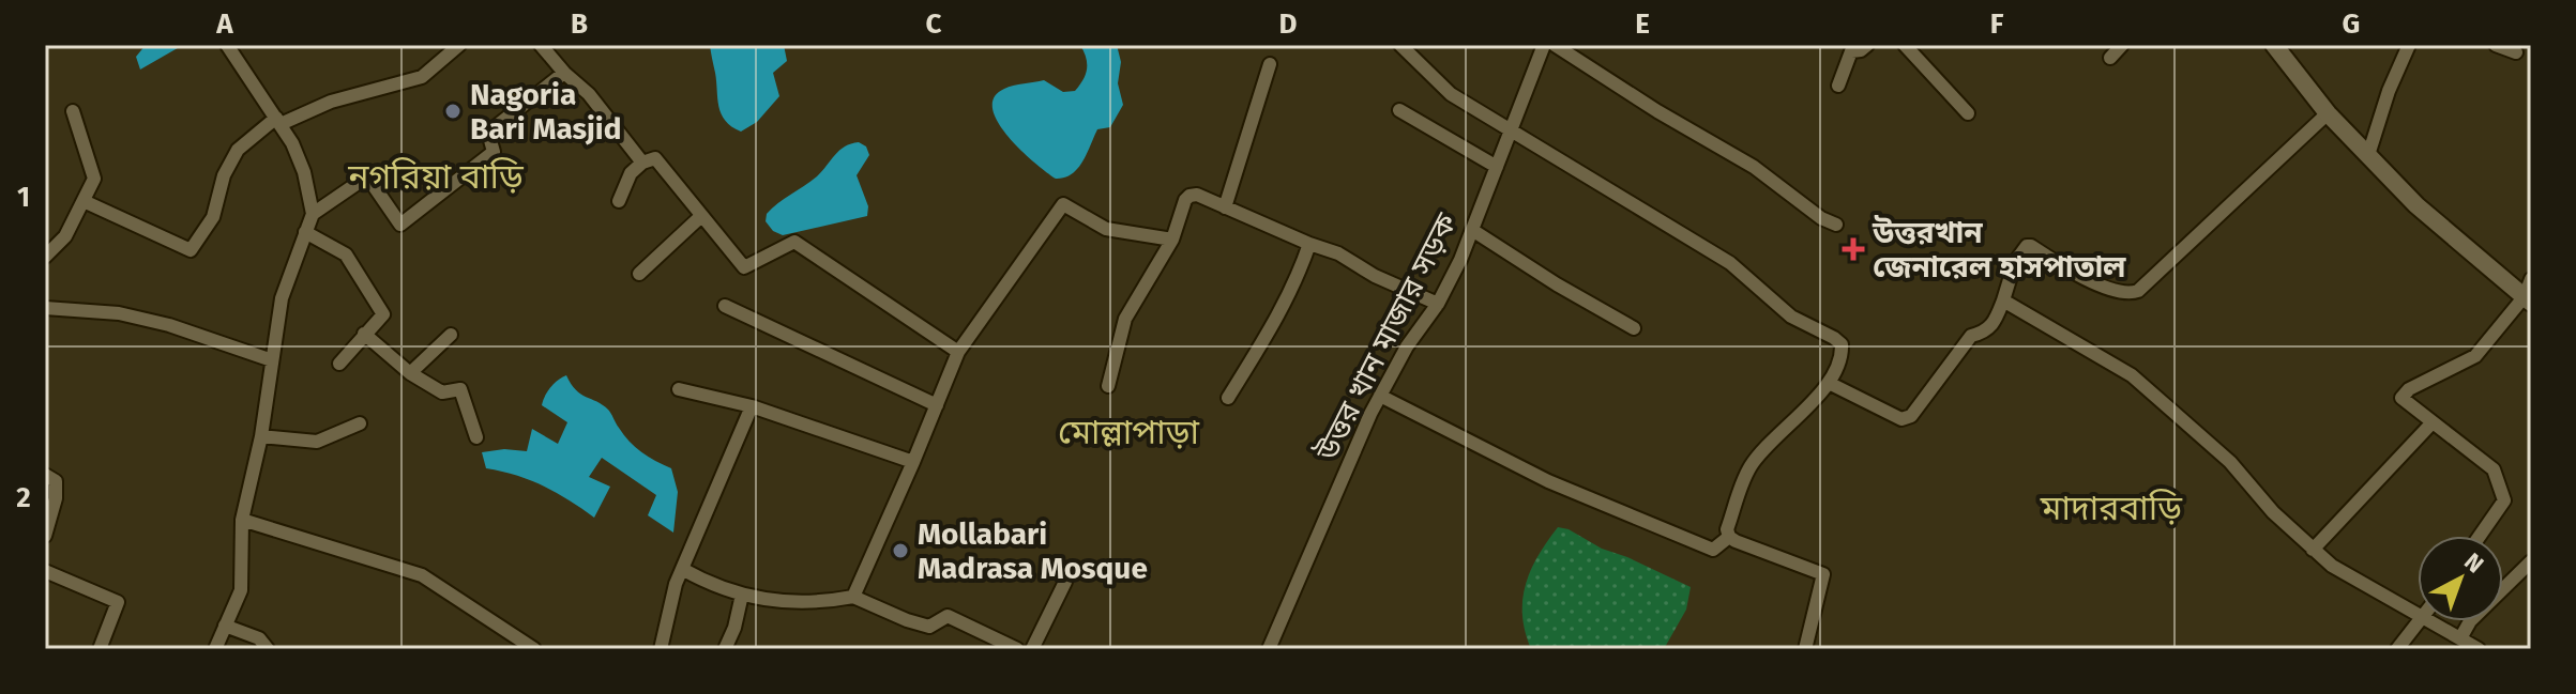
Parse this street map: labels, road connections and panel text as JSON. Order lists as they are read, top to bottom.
{
  "streets": {
    "street": ["উত্তর খান মাজার সড়ক"]
  },
  "districts": ["নগরিয়া বাড়ি", "মোল্লাপাড়া", "মাদারবাড়ি"],
  "places": {
    "other": ["Nagoria Bari Masjid", "Mollabari Madrasa Mosque"],
    "health": ["উত্তরখান জেনারেল হাসপাতাল"]
  },
  "north": "top right",
  "grid": {
    "columns": [
      "A",
      "B",
      "C",
      "D",
      "E",
      "F",
      "G"
    ],
    "rows": ["1", "2"]
  }
}
